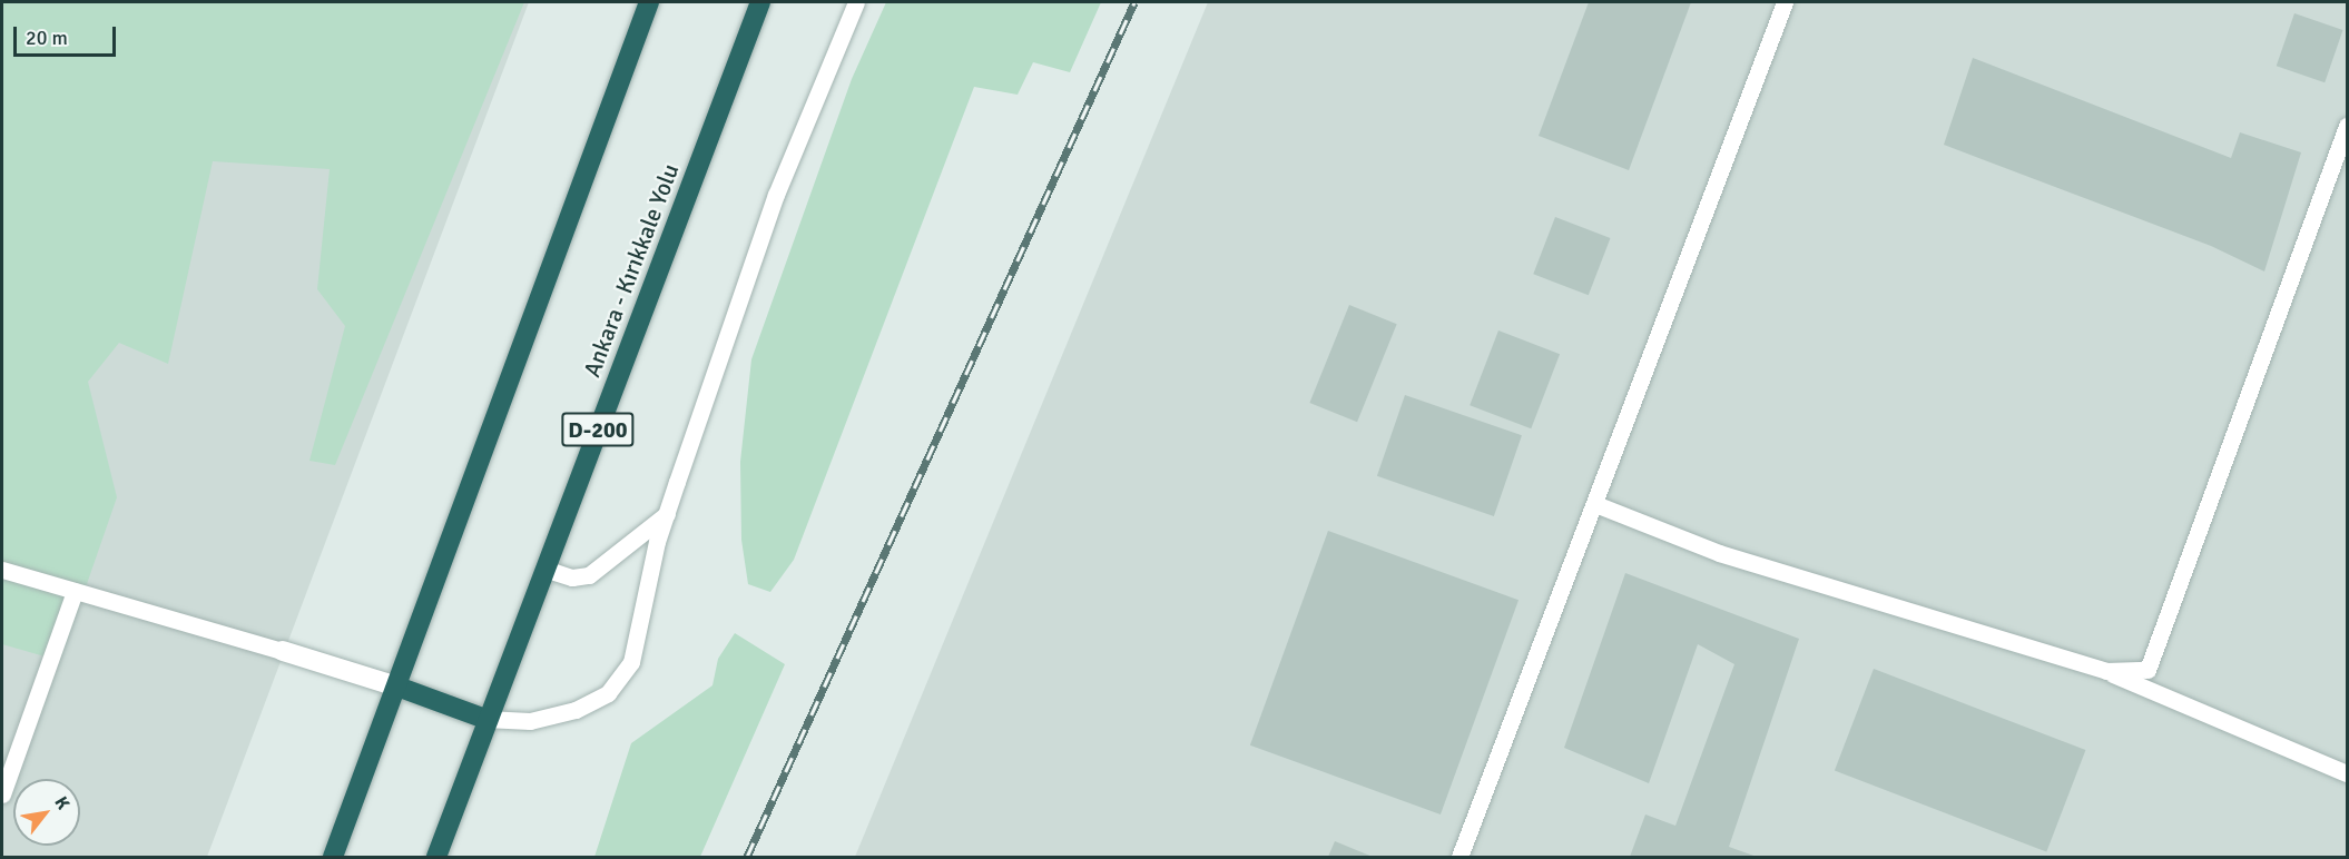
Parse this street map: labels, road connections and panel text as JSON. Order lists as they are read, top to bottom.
{
  "streets": {
    "highway": ["Ankara - Kırıkkale Yolu", "D-200"]
  },
  "scale_bar": "20 m",
  "north": "top right"
}
